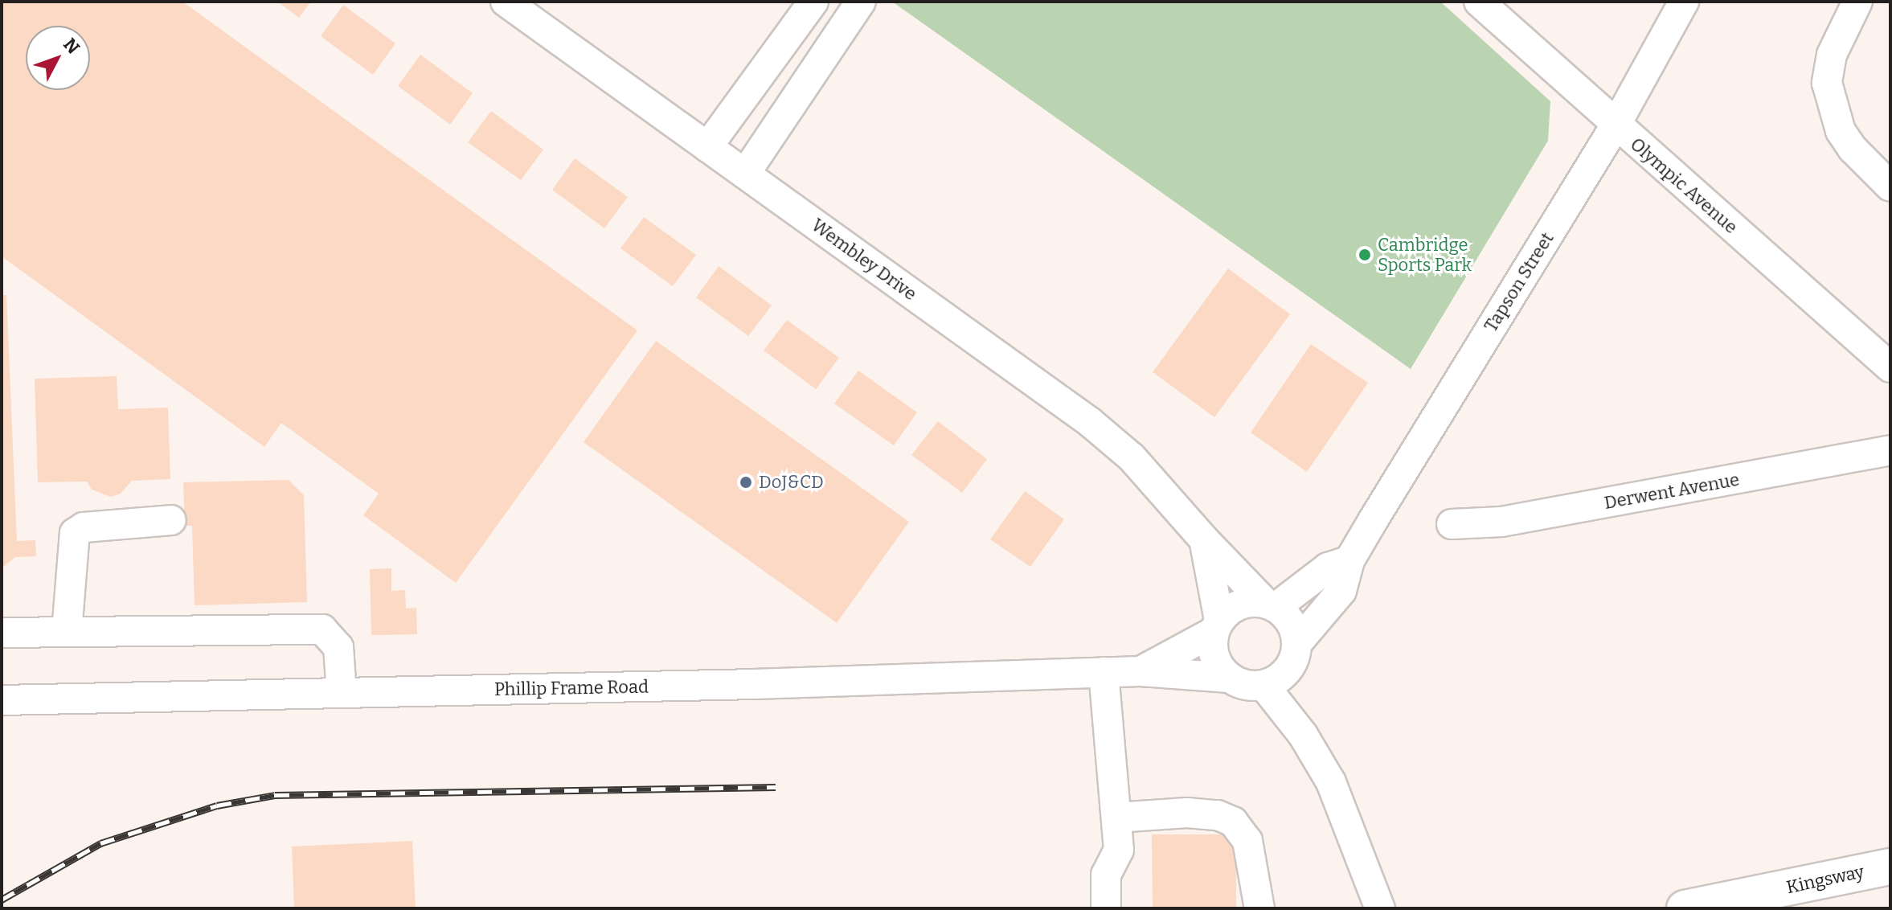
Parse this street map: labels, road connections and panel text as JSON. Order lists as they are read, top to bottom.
{
  "streets": {
    "main road": ["Kingsway"],
    "street": [
      "Olympic Avenue",
      "Wembley Drive",
      "Tapson Street",
      "Derwent Avenue",
      "Phillip Frame Road"
    ]
  },
  "crossings": [
    ["Olympic Avenue", "Tapson Street"],
    ["Wembley Drive", "Tapson Street"],
    ["Wembley Drive", "Phillip Frame Road"],
    ["Tapson Street", "Phillip Frame Road"]
  ],
  "places": ["Cambridge Sports Park", "DoJ&CD"],
  "north": "top right"
}
